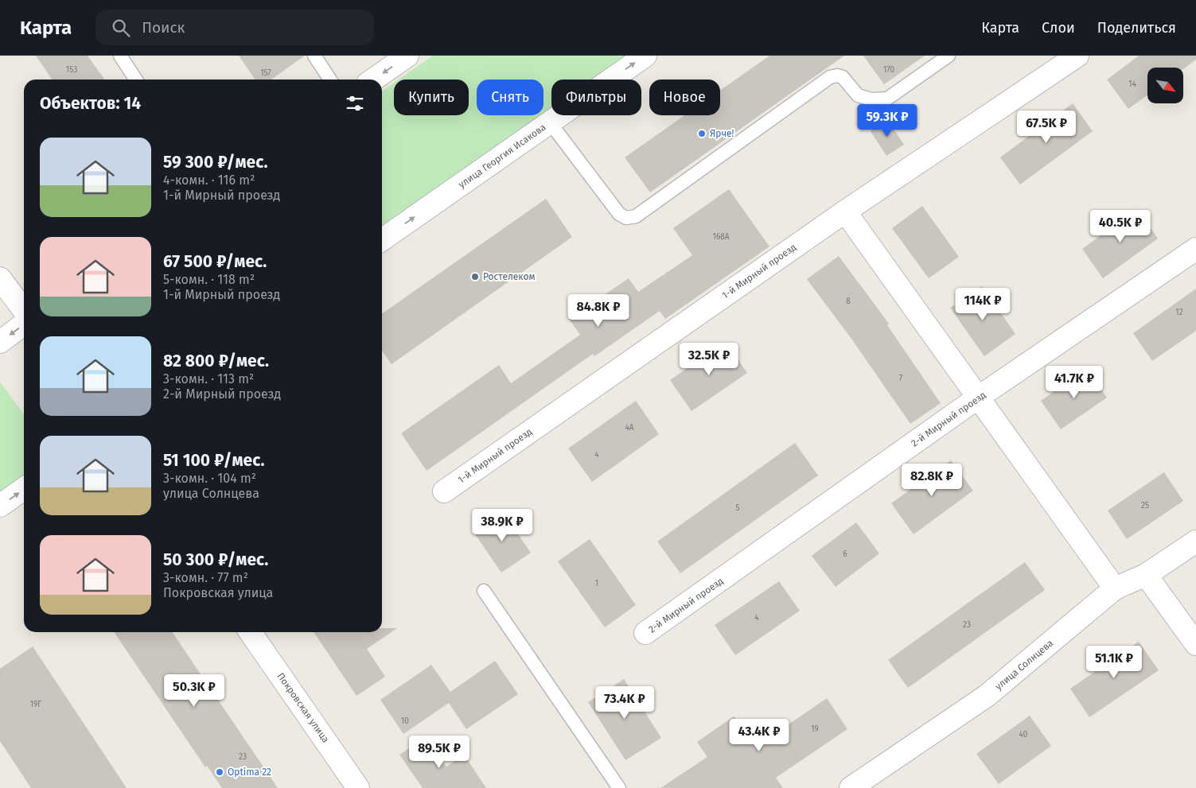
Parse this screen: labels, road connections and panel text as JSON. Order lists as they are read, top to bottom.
{
  "streets": {
    "street": [
      "улица Георгия Исакова",
      "1-й Мирный проезд",
      "2-й Мирный проезд",
      "улица Солнцева",
      "Покровская улица"
    ]
  },
  "one_way": ["улица Георгия Исакова"],
  "places": ["Ярче!", "Ростелеком", "Optima 22"],
  "house_numbers": [
    "153",
    "170",
    "157",
    "14",
    "168А",
    "8",
    "12",
    "7",
    "4А",
    "4",
    "25",
    "5",
    "6",
    "1",
    "4",
    "23",
    "19Г",
    "10",
    "19",
    "40",
    "23"
  ],
  "north": "bottom right",
  "page": {
    "header": "Карта",
    "search": "Поиск",
    "nav": ["Карта", "Слои", "Поделиться"],
    "chip": [
      "Купить",
      "Снять",
      "Фильтры",
      "Новое"
    ],
    "heading": "Объектов: 14",
    "price": [
      "59.3K ₽",
      "67.5K ₽",
      "40.5K ₽",
      "114K ₽",
      "84.8K ₽",
      "32.5K ₽",
      "41.7K ₽",
      "82.8K ₽",
      "38.9K ₽",
      "51.1K ₽",
      "50.3K ₽",
      "73.4K ₽",
      "43.4K ₽",
      "89.5K ₽"
    ],
    "list": [
      {
        "name": "59 300 ₽/мес.",
        "note": "4-комн. · 116 m² · 1-й Мирный проезд"
      },
      {
        "name": "67 500 ₽/мес.",
        "note": "5-комн. · 118 m² · 1-й Мирный проезд"
      },
      {
        "name": "82 800 ₽/мес.",
        "note": "3-комн. · 113 m² · 2-й Мирный проезд"
      },
      {
        "name": "51 100 ₽/мес.",
        "note": "3-комн. · 104 m² · улица Солнцева"
      },
      {
        "name": "50 300 ₽/мес.",
        "note": "3-комн. · 77 m² · Покровская улица"
      }
    ]
  }
}
